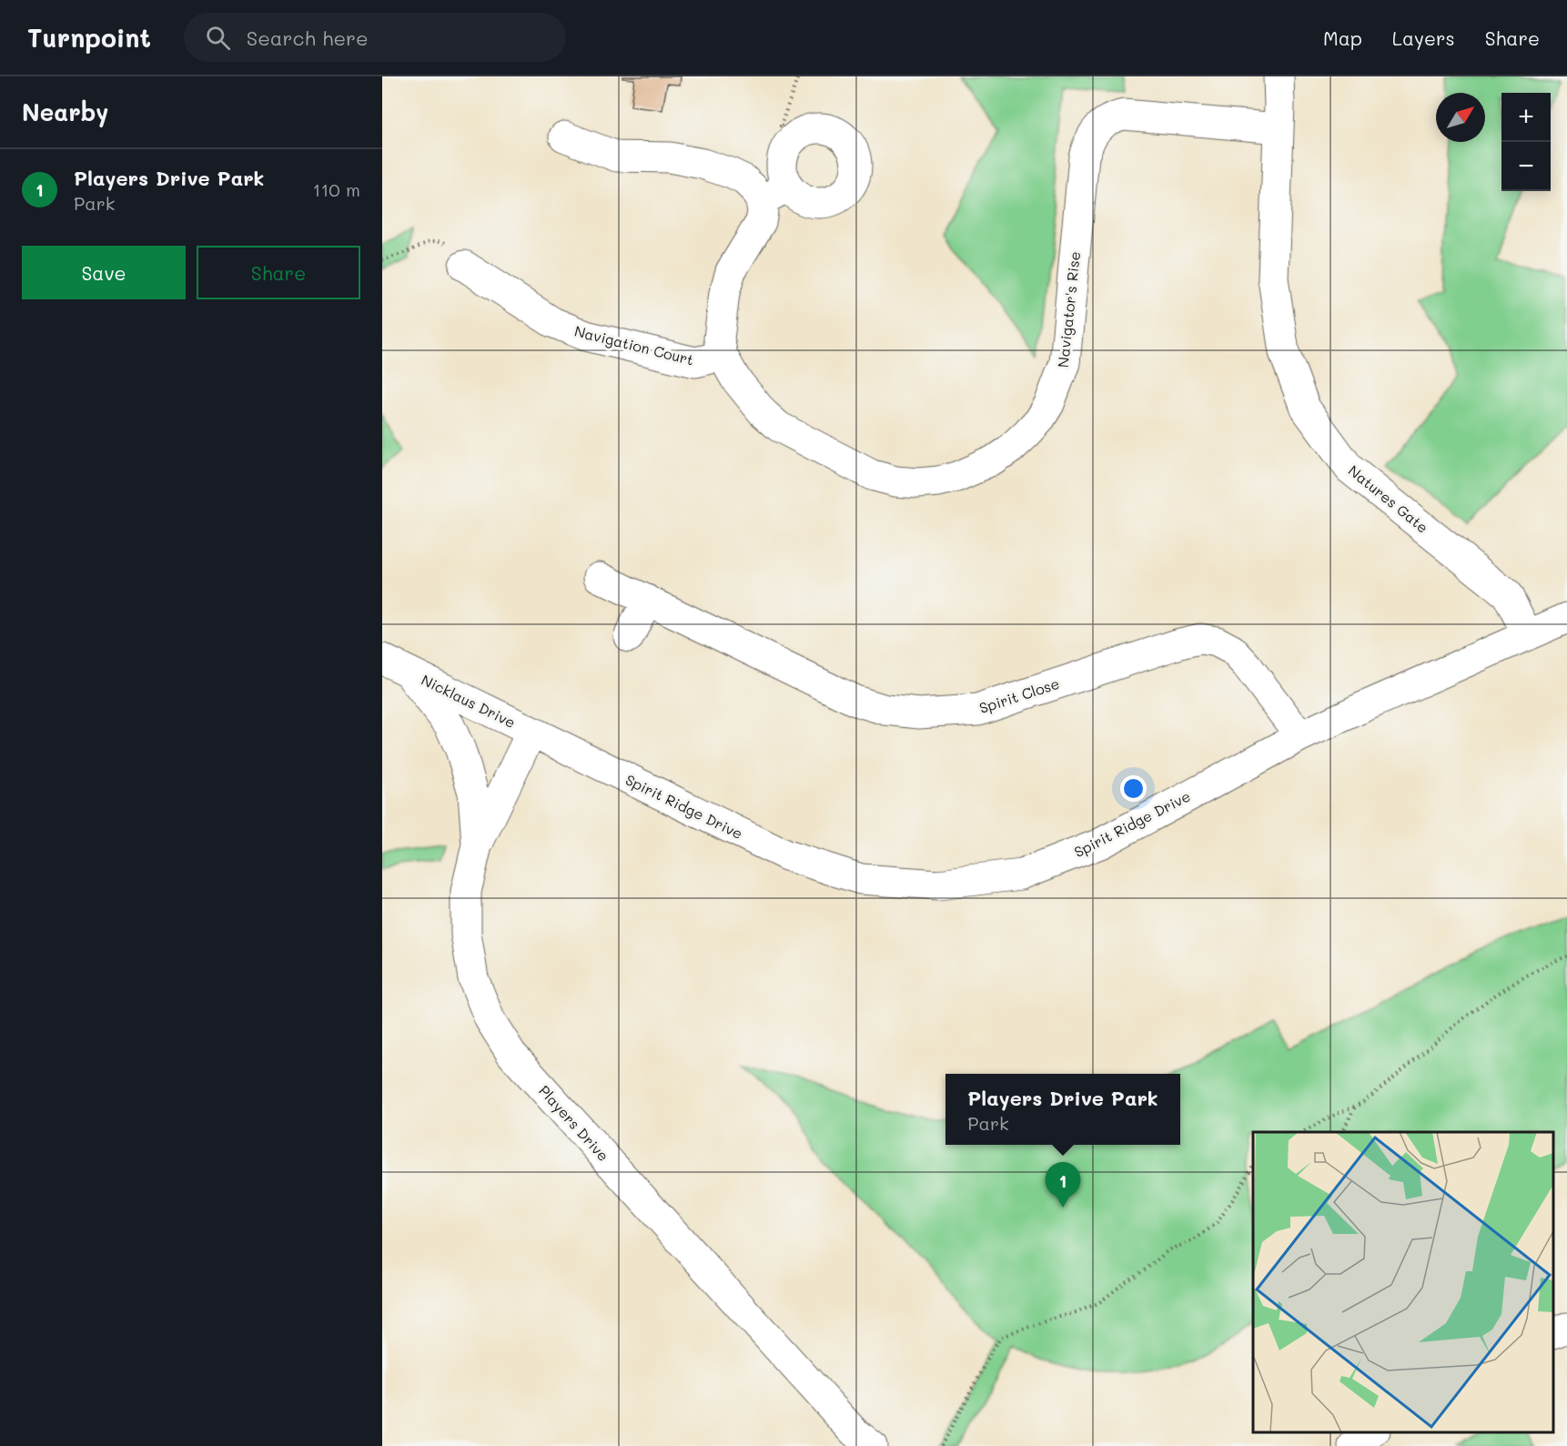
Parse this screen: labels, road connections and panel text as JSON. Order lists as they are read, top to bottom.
{
  "streets": {
    "street": [
      "Navigator's Rise",
      "Navigation Court",
      "Natures Gate",
      "Spirit Close",
      "Nicklaus Drive",
      "Spirit Ridge Drive",
      "Players Drive"
    ]
  },
  "crossings": [
    ["Navigator's Rise", "Navigation Court"],
    ["Navigator's Rise", "Natures Gate"],
    ["Natures Gate", "Spirit Ridge Drive"],
    ["Spirit Close", "Spirit Ridge Drive"],
    ["Nicklaus Drive", "Spirit Ridge Drive"],
    ["Nicklaus Drive", "Players Drive"],
    ["Spirit Ridge Drive", "Players Drive"]
  ],
  "north": "top right",
  "page": {
    "header": "Turnpoint",
    "search": "Search here",
    "nav": ["Map", "Layers", "Share"],
    "heading": "Nearby",
    "map_buttons": ["+", "−"],
    "list": [
      {
        "mark": "1",
        "name": "Players Drive Park",
        "note": "Park",
        "value": "110 m"
      }
    ],
    "buttons": ["Save", "Share"],
    "popup": ["Players Drive Park", "Park"],
    "pins": "1"
  }
}
